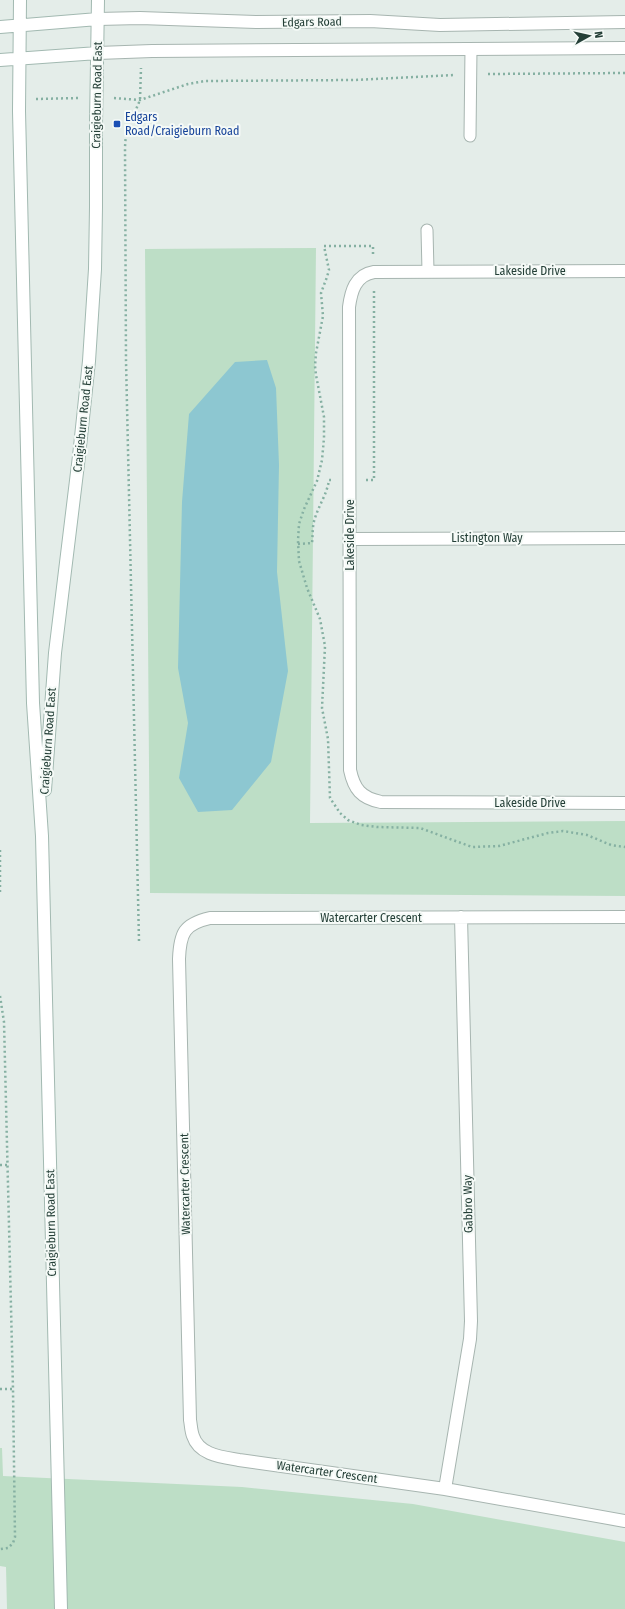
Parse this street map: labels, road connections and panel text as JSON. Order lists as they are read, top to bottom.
{
  "streets": {
    "street": [
      "Edgars Road",
      "Craigieburn Road East",
      "Lakeside Drive",
      "Listington Way",
      "Watercarter Crescent",
      "Gabbro Way"
    ]
  },
  "crossings": [
    ["Edgars Road", "Craigieburn Road East"],
    ["Lakeside Drive", "Listington Way"],
    ["Watercarter Crescent", "Gabbro Way"]
  ],
  "places": {
    "transit": ["Edgars Road/Craigieburn Road"]
  },
  "north": "right"
}
